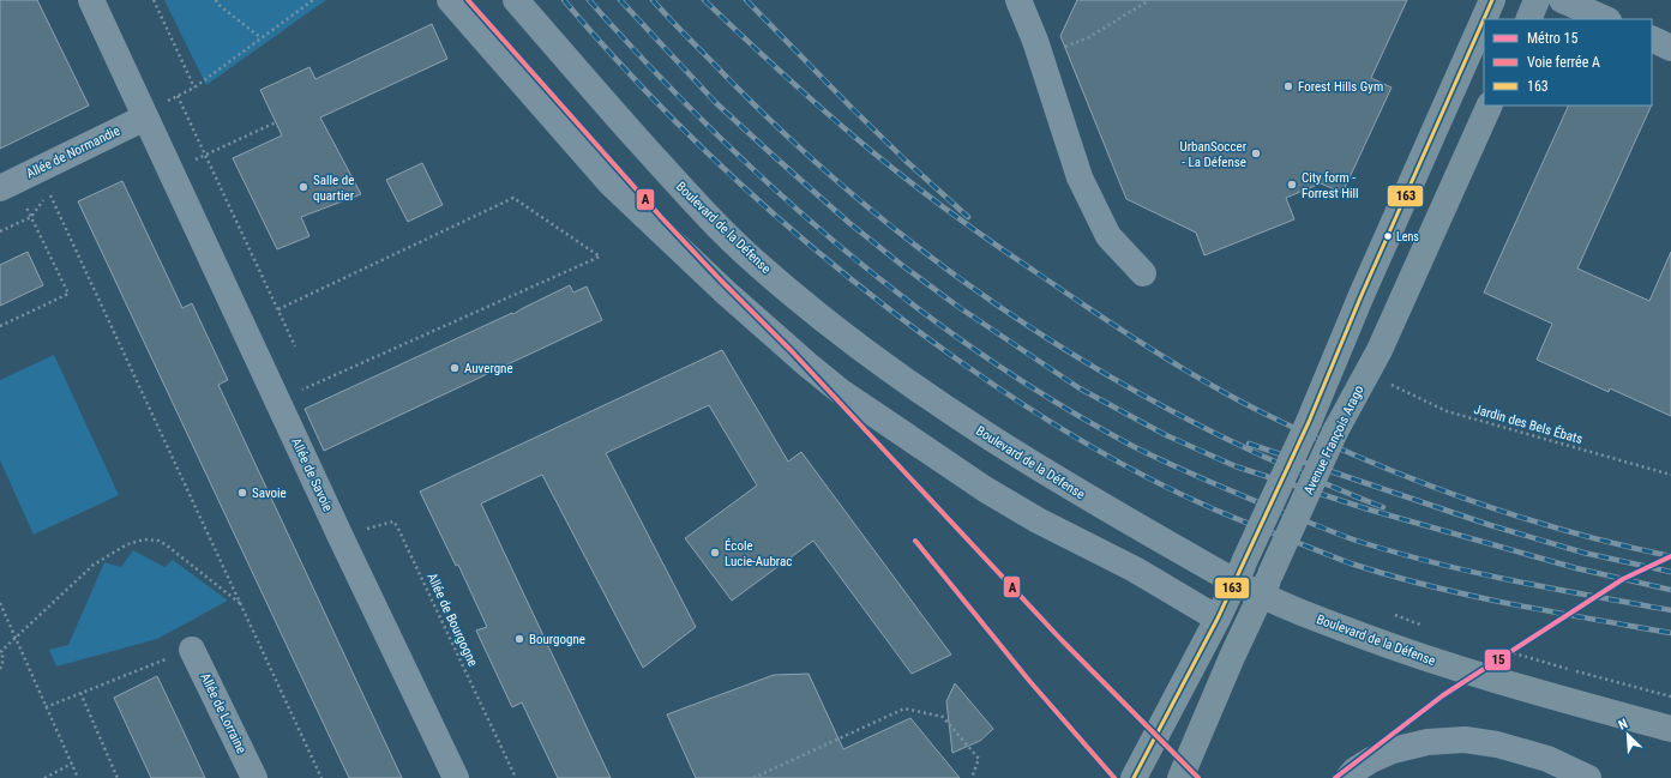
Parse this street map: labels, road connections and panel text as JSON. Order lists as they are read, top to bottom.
{
  "streets": {
    "highway": ["Boulevard de la Défense"],
    "main road": ["Avenue François Arago"],
    "street": ["Allée de Normandie", "Allée de Savoie", "Allée de Lorraine"],
    "path": ["Jardin des Bels Ébats", "Allée de Bourgogne"]
  },
  "crossings": [
    ["Allée de Normandie", "Allée de Savoie"],
    ["Boulevard de la Défense", "Avenue François Arago"],
    ["Allée de Savoie", "Allée de Bourgogne"]
  ],
  "places": [
    "Forest Hills Gym",
    "UrbanSoccer - La Défense",
    "City form - Forrest Hill",
    "Salle de quartier",
    "Lens",
    "Auvergne",
    "Savoie",
    "École Lucie-Aubrac",
    "Bourgogne"
  ],
  "lines": ["rail line A", "transit line 163", "metro line 15"],
  "legend": ["Métro 15", "Voie ferrée A", "163"],
  "north": "top left"
}
